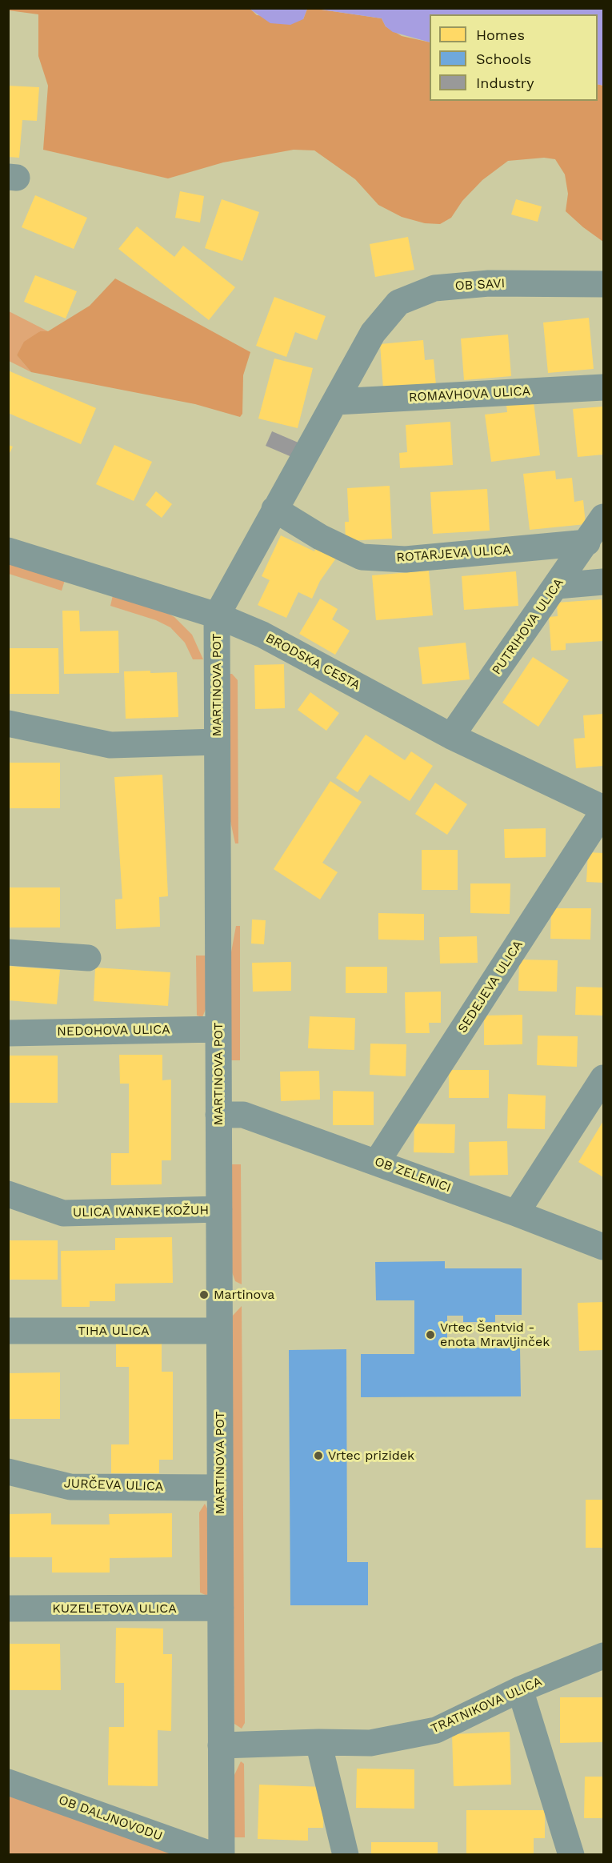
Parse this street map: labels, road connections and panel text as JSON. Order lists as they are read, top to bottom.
{
  "streets": {
    "street": [
      "OB SAVI",
      "ROMAVHOVA ULICA",
      "ROTARJEVA ULICA",
      "PUTRIHOVA ULICA",
      "BRODSKA CESTA",
      "MARTINOVA POT",
      "SEDEJEVA ULICA",
      "NEDOHOVA ULICA",
      "OB ZELENICI",
      "ULICA IVANKE KOŽUH",
      "TIHA ULICA",
      "JURČEVA ULICA",
      "KUZELETOVA ULICA",
      "TRATNIKOVA ULICA",
      "OB DALJNOVODU"
    ]
  },
  "crossings": [
    ["OB SAVI", "MARTINOVA POT"],
    ["ROMAVHOVA ULICA", "MARTINOVA POT"],
    ["ROTARJEVA ULICA", "PUTRIHOVA ULICA"],
    ["ROTARJEVA ULICA", "MARTINOVA POT"],
    ["PUTRIHOVA ULICA", "BRODSKA CESTA"],
    ["BRODSKA CESTA", "MARTINOVA POT"],
    ["BRODSKA CESTA", "SEDEJEVA ULICA"],
    ["MARTINOVA POT", "NEDOHOVA ULICA"],
    ["MARTINOVA POT", "OB ZELENICI"],
    ["MARTINOVA POT", "ULICA IVANKE KOŽUH"],
    ["MARTINOVA POT", "TIHA ULICA"],
    ["MARTINOVA POT", "JURČEVA ULICA"],
    ["MARTINOVA POT", "KUZELETOVA ULICA"],
    ["MARTINOVA POT", "TRATNIKOVA ULICA"],
    ["SEDEJEVA ULICA", "OB ZELENICI"]
  ],
  "places": ["Martinova", "Vrtec Šentvid - enota Mravljinček", "Vrtec prizidek"],
  "legend": ["Homes", "Schools", "Industry"]
}
